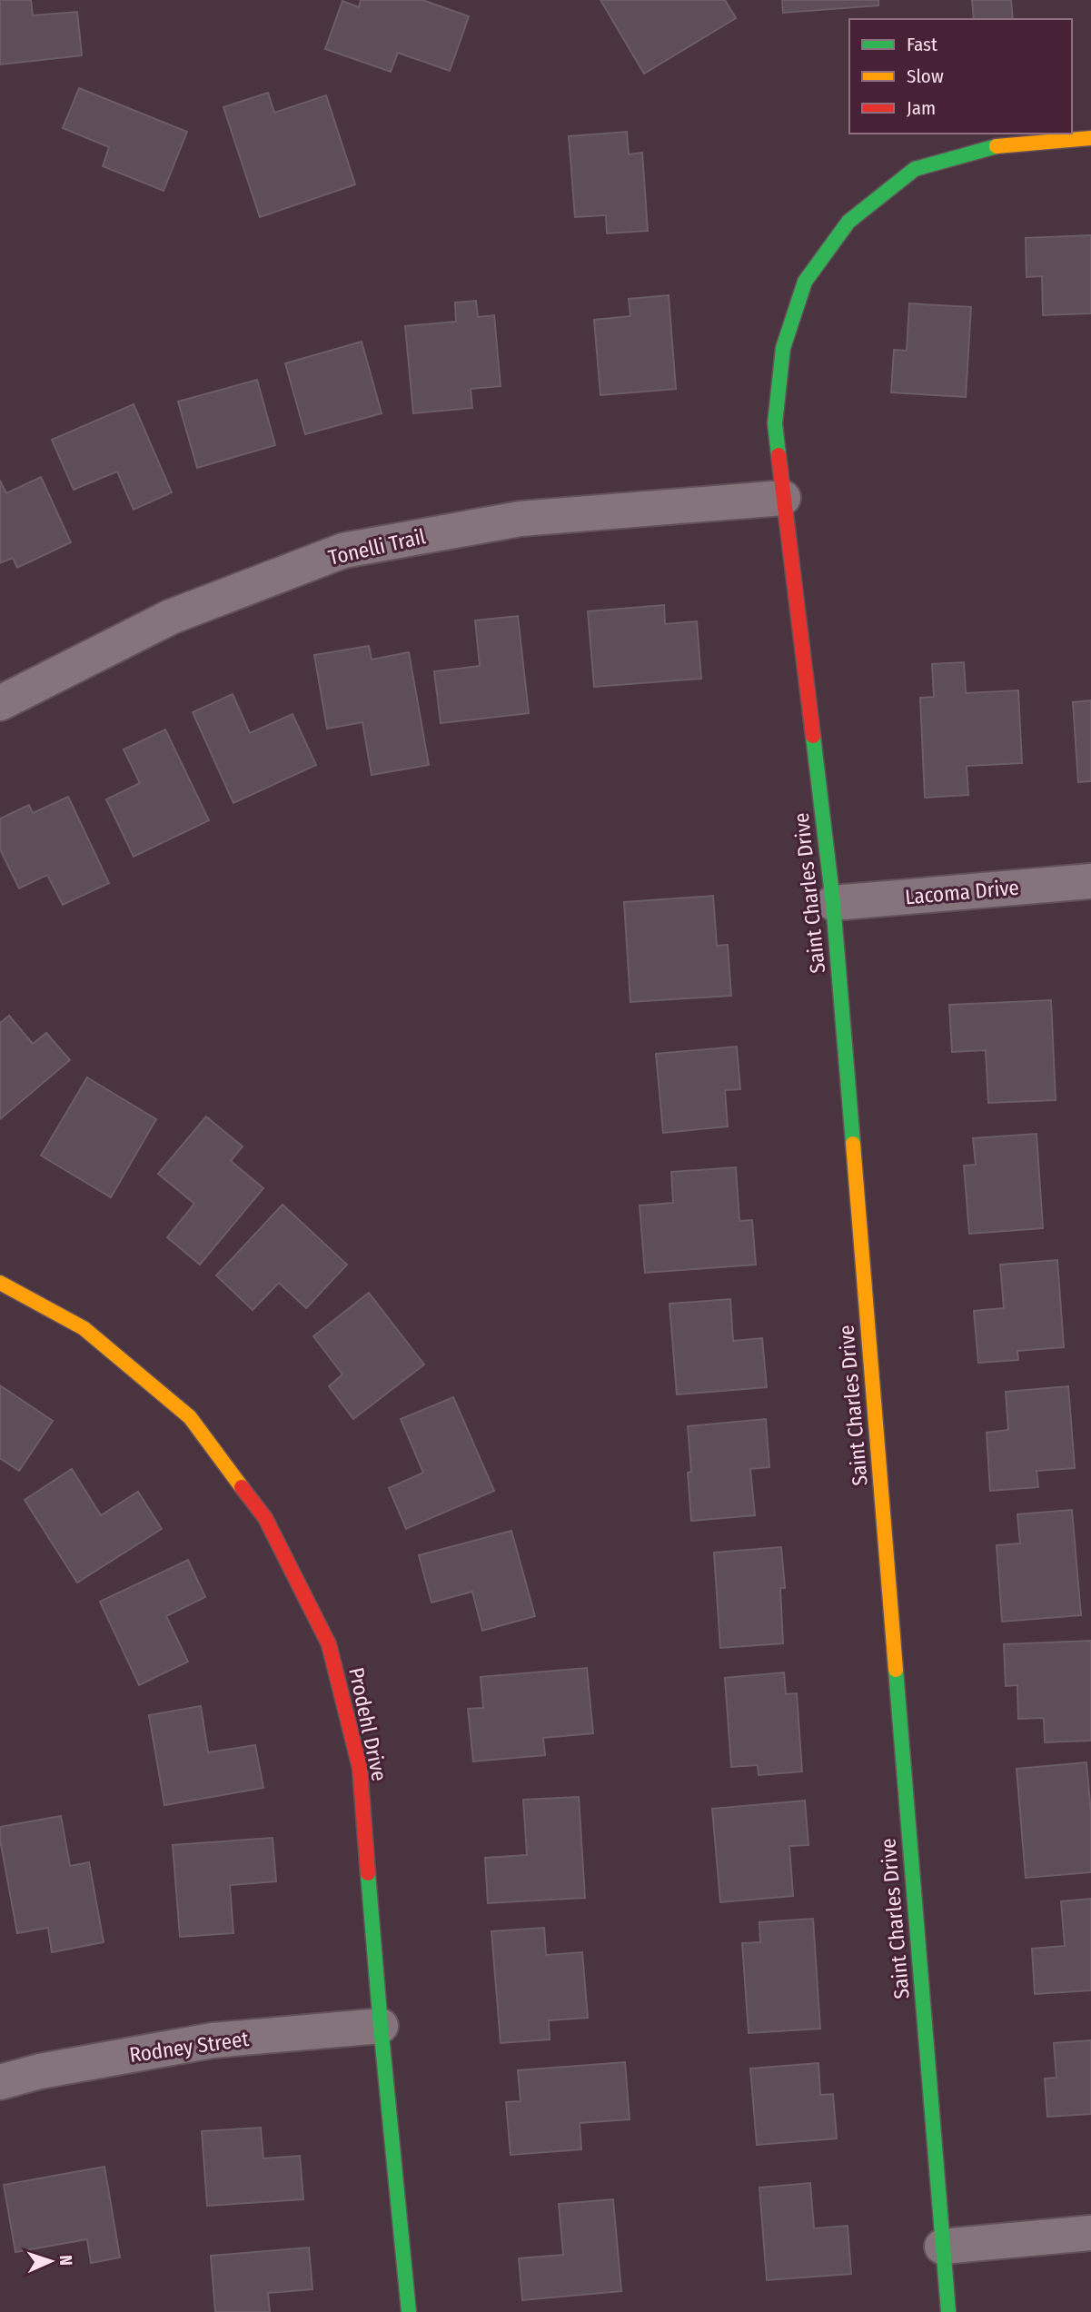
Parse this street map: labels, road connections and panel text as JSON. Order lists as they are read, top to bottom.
{
  "streets": {
    "street": [
      "Tonelli Trail",
      "Lacoma Drive",
      "Saint Charles Drive",
      "Prodehl Drive",
      "Rodney Street"
    ]
  },
  "crossings": [
    ["Tonelli Trail", "Saint Charles Drive"],
    ["Lacoma Drive", "Saint Charles Drive"],
    ["Prodehl Drive", "Rodney Street"]
  ],
  "legend": ["Fast", "Slow", "Jam"],
  "north": "right"
}
